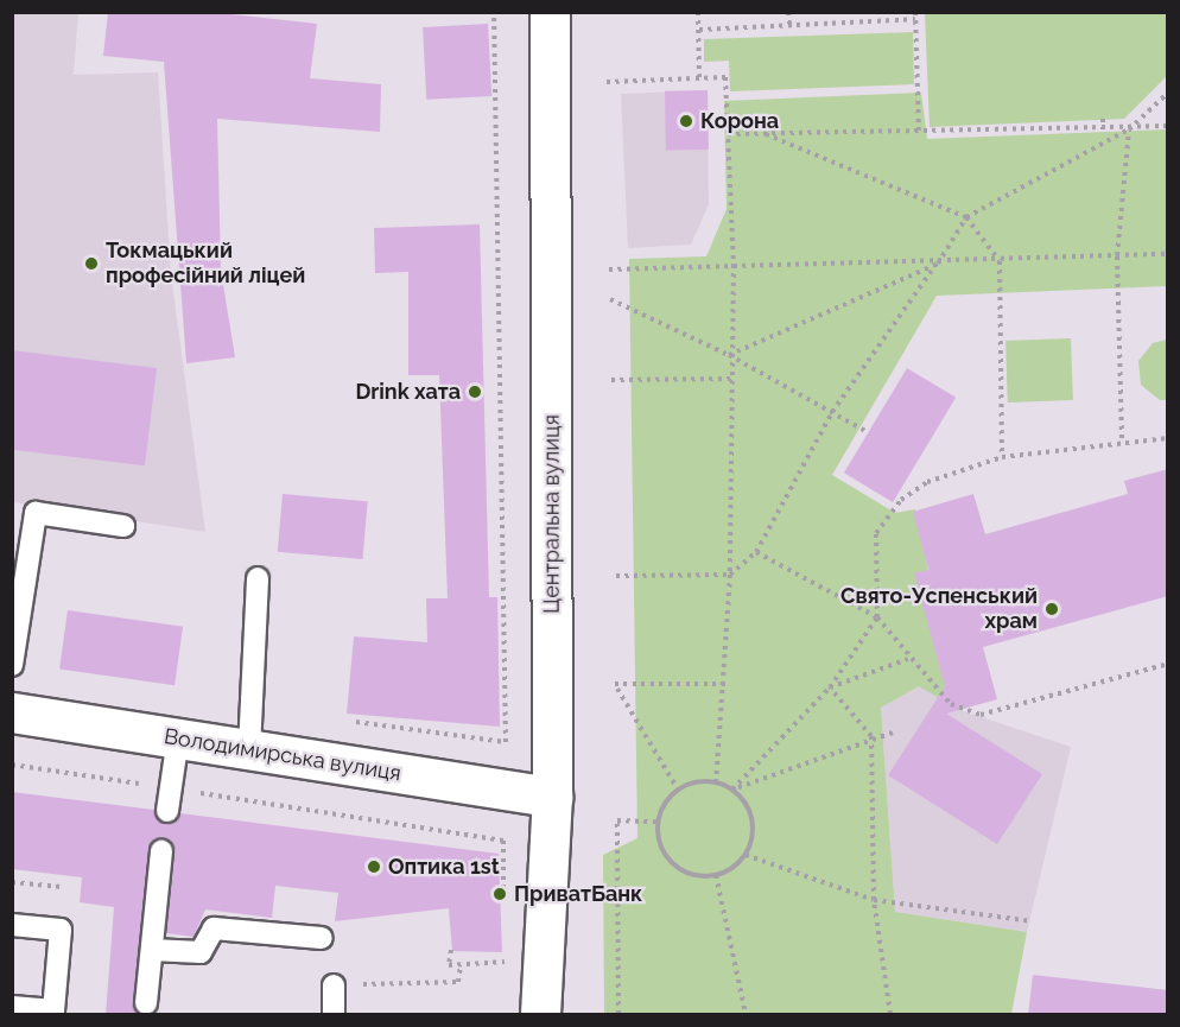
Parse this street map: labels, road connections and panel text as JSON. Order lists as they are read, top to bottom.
{
  "streets": {
    "street": ["Центральна вулиця", "Володимирська вулиця"]
  },
  "crossings": [
    ["Центральна вулиця", "Володимирська вулиця"]
  ],
  "places": [
    "Корона",
    "Токмацький професійний ліцей",
    "Drink хата",
    "Свято-Успенський храм",
    "Оптика 1st",
    "ПриватБанк"
  ]
}
